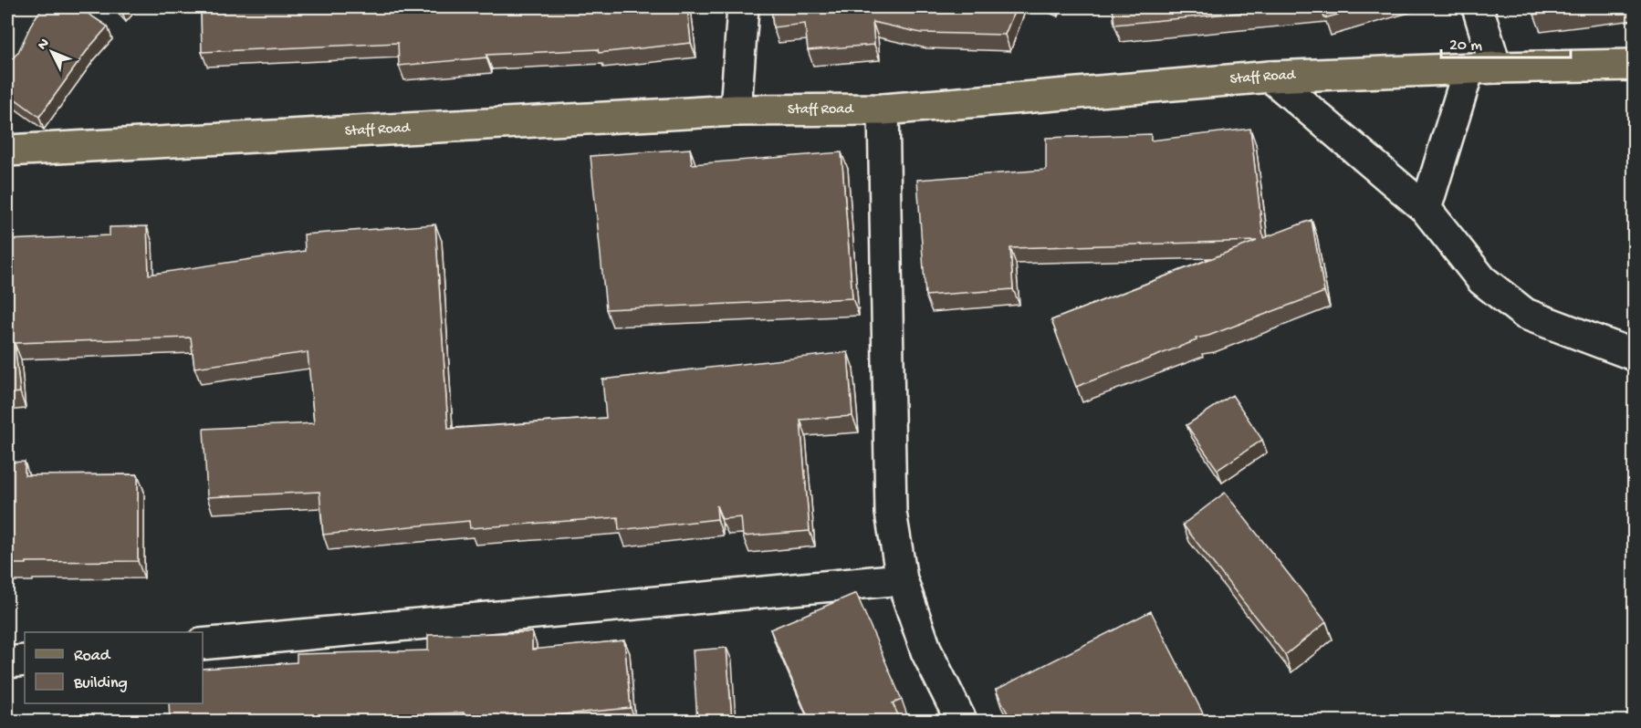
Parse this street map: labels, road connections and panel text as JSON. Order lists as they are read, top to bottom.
{
  "streets": {
    "main road": ["Staff Road"]
  },
  "legend": ["Road", "Building"],
  "scale_bar": "20 m",
  "north": "top left"
}
